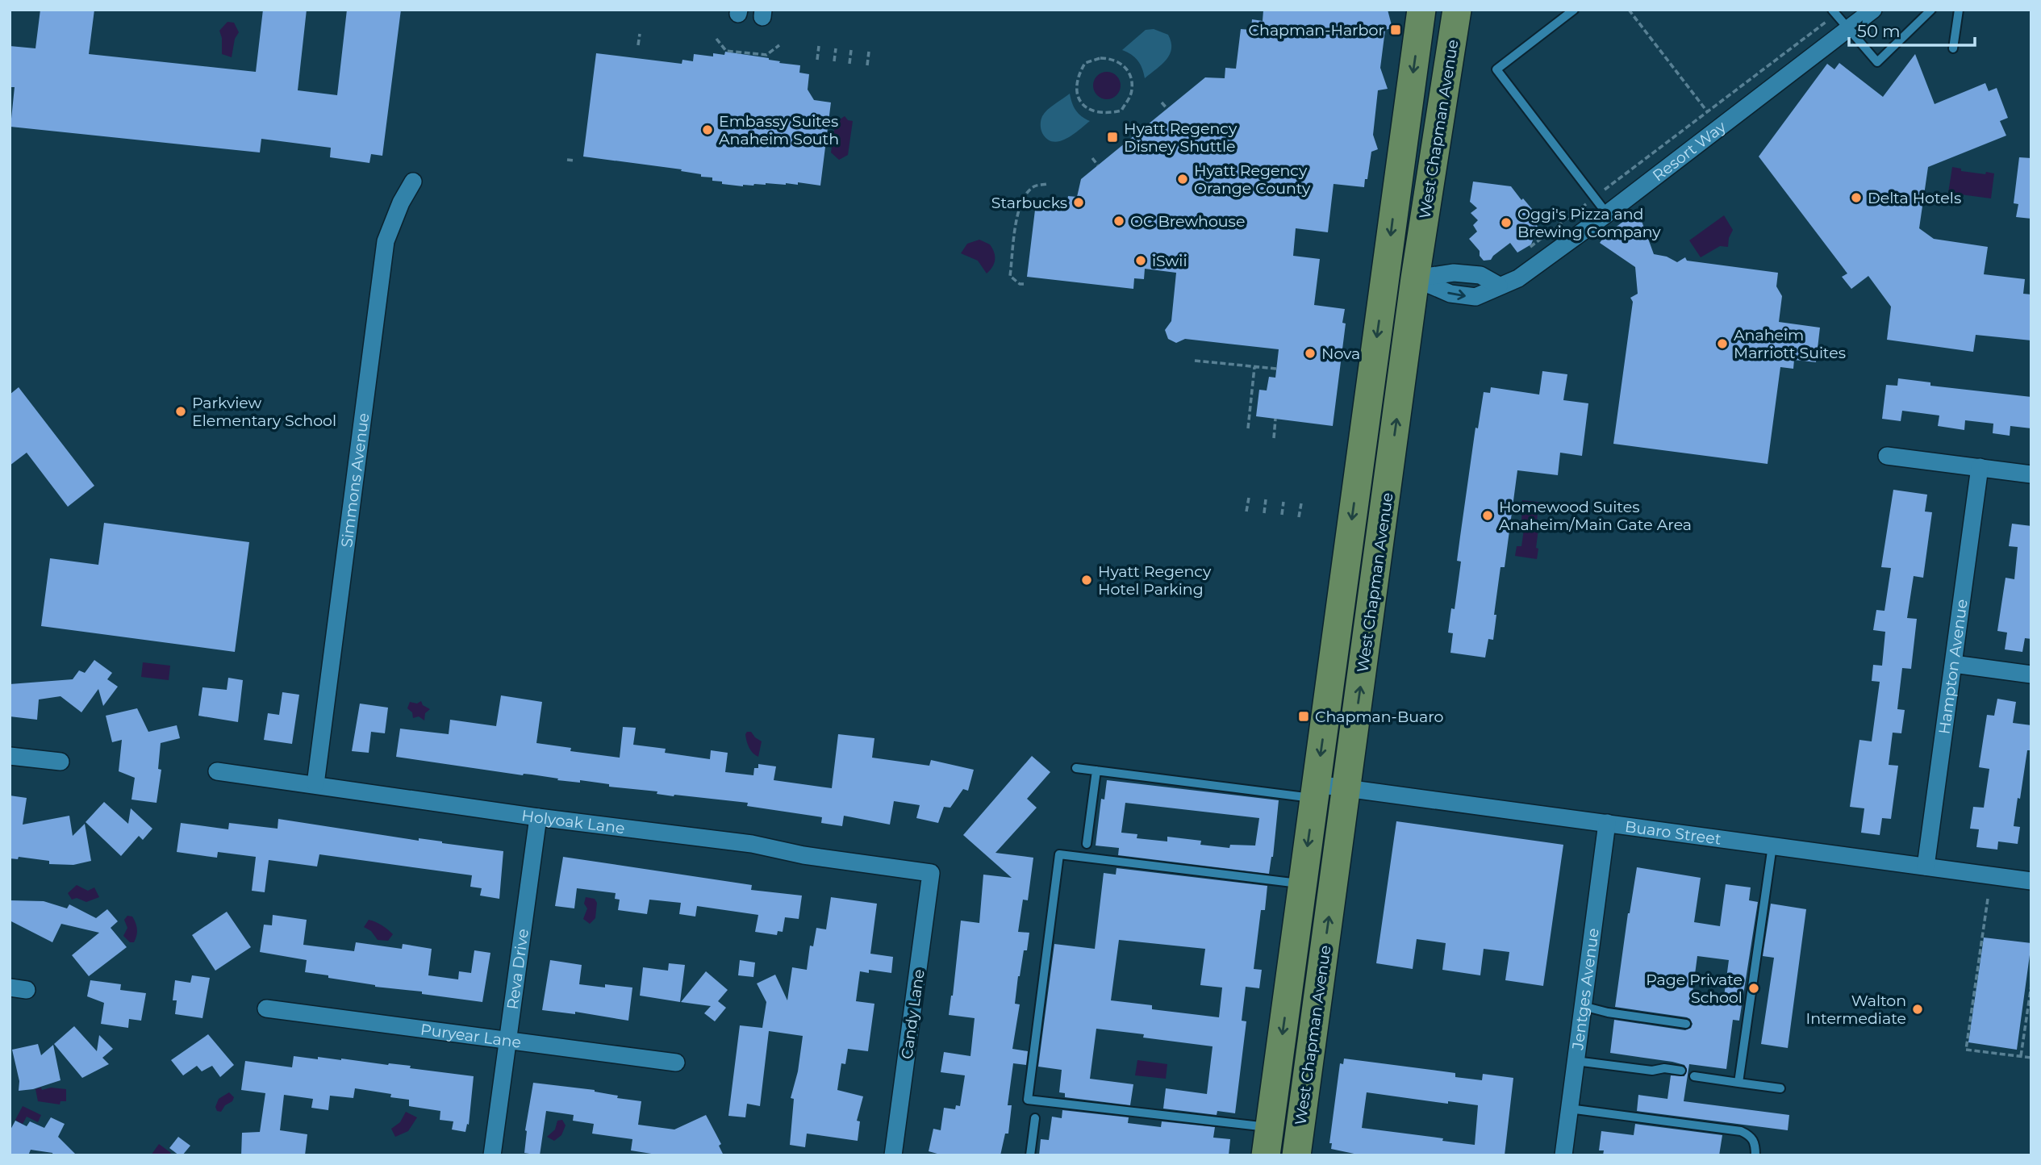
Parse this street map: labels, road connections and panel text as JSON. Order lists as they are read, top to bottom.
{
  "streets": {
    "main road": ["West Chapman Avenue"],
    "street": [
      "Resort Way",
      "Simmons Avenue",
      "Hampton Avenue",
      "Holyoak Lane",
      "Buaro Street",
      "Reva Drive",
      "Jentges Avenue",
      "Candy Lane",
      "Puryear Lane"
    ]
  },
  "crossings": [
    ["West Chapman Avenue", "Resort Way"],
    ["West Chapman Avenue", "Buaro Street"],
    ["Simmons Avenue", "Holyoak Lane"],
    ["Hampton Avenue", "Buaro Street"],
    ["Holyoak Lane", "Reva Drive"],
    ["Holyoak Lane", "Candy Lane"],
    ["Buaro Street", "Jentges Avenue"],
    ["Reva Drive", "Puryear Lane"]
  ],
  "places": {
    "transit": ["Chapman-Harbor", "Hyatt Regency Disney Shuttle", "Chapman-Buaro"],
    "other": [
      "Embassy Suites Anaheim South",
      "Hyatt Regency Orange County",
      "Delta Hotels",
      "Starbucks",
      "OC Brewhouse",
      "Oggi's Pizza and Brewing Company",
      "iSwii",
      "Anaheim Marriott Suites",
      "Nova",
      "Parkview Elementary School",
      "Homewood Suites Anaheim/Main Gate Area",
      "Hyatt Regency Hotel Parking",
      "Page Private School",
      "Walton Intermediate"
    ]
  },
  "scale_bar": "50 m"
}
